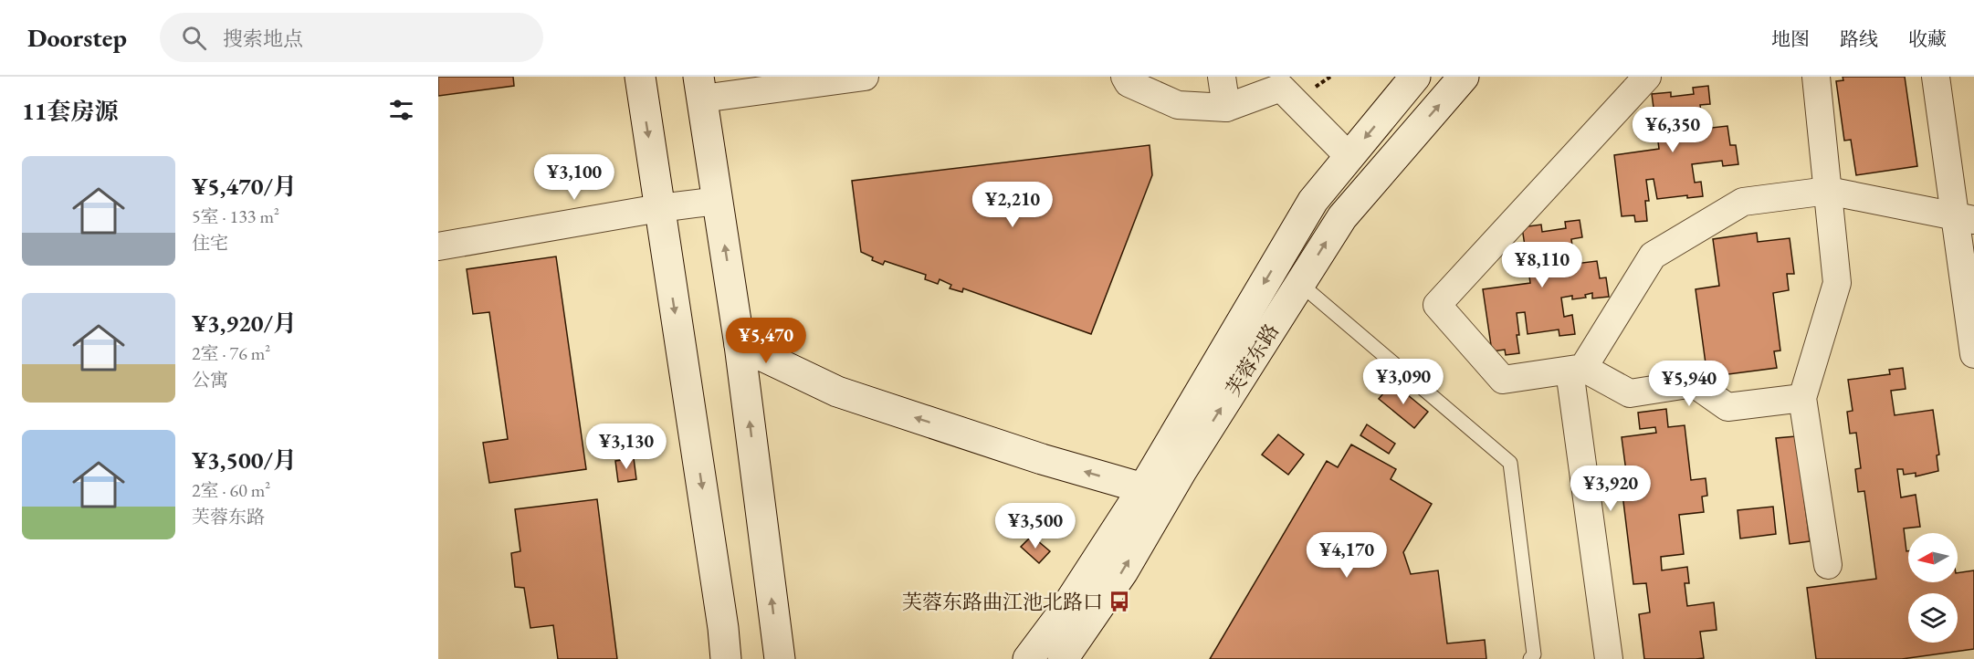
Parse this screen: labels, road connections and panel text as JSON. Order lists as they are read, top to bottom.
{
  "streets": {
    "main road": ["芙蓉东路"]
  },
  "places": {
    "bus stop": ["芙蓉东路曲江池北路口"]
  },
  "north": "left",
  "page": {
    "header": "Doorstep",
    "search": "搜索地点",
    "nav": ["地图", "路线", "收藏"],
    "heading": "11套房源",
    "price": [
      "¥6,350",
      "¥3,100",
      "¥2,210",
      "¥8,110",
      "¥5,470",
      "¥3,090",
      "¥5,940",
      "¥3,130",
      "¥3,920",
      "¥3,500",
      "¥4,170"
    ],
    "list": [
      {
        "name": "¥5,470/月",
        "note": "5室 · 133 m² · 住宅"
      },
      {
        "name": "¥3,920/月",
        "note": "2室 · 76 m² · 公寓"
      },
      {
        "name": "¥3,500/月",
        "note": "2室 · 60 m² · 芙蓉东路"
      }
    ]
  }
}
